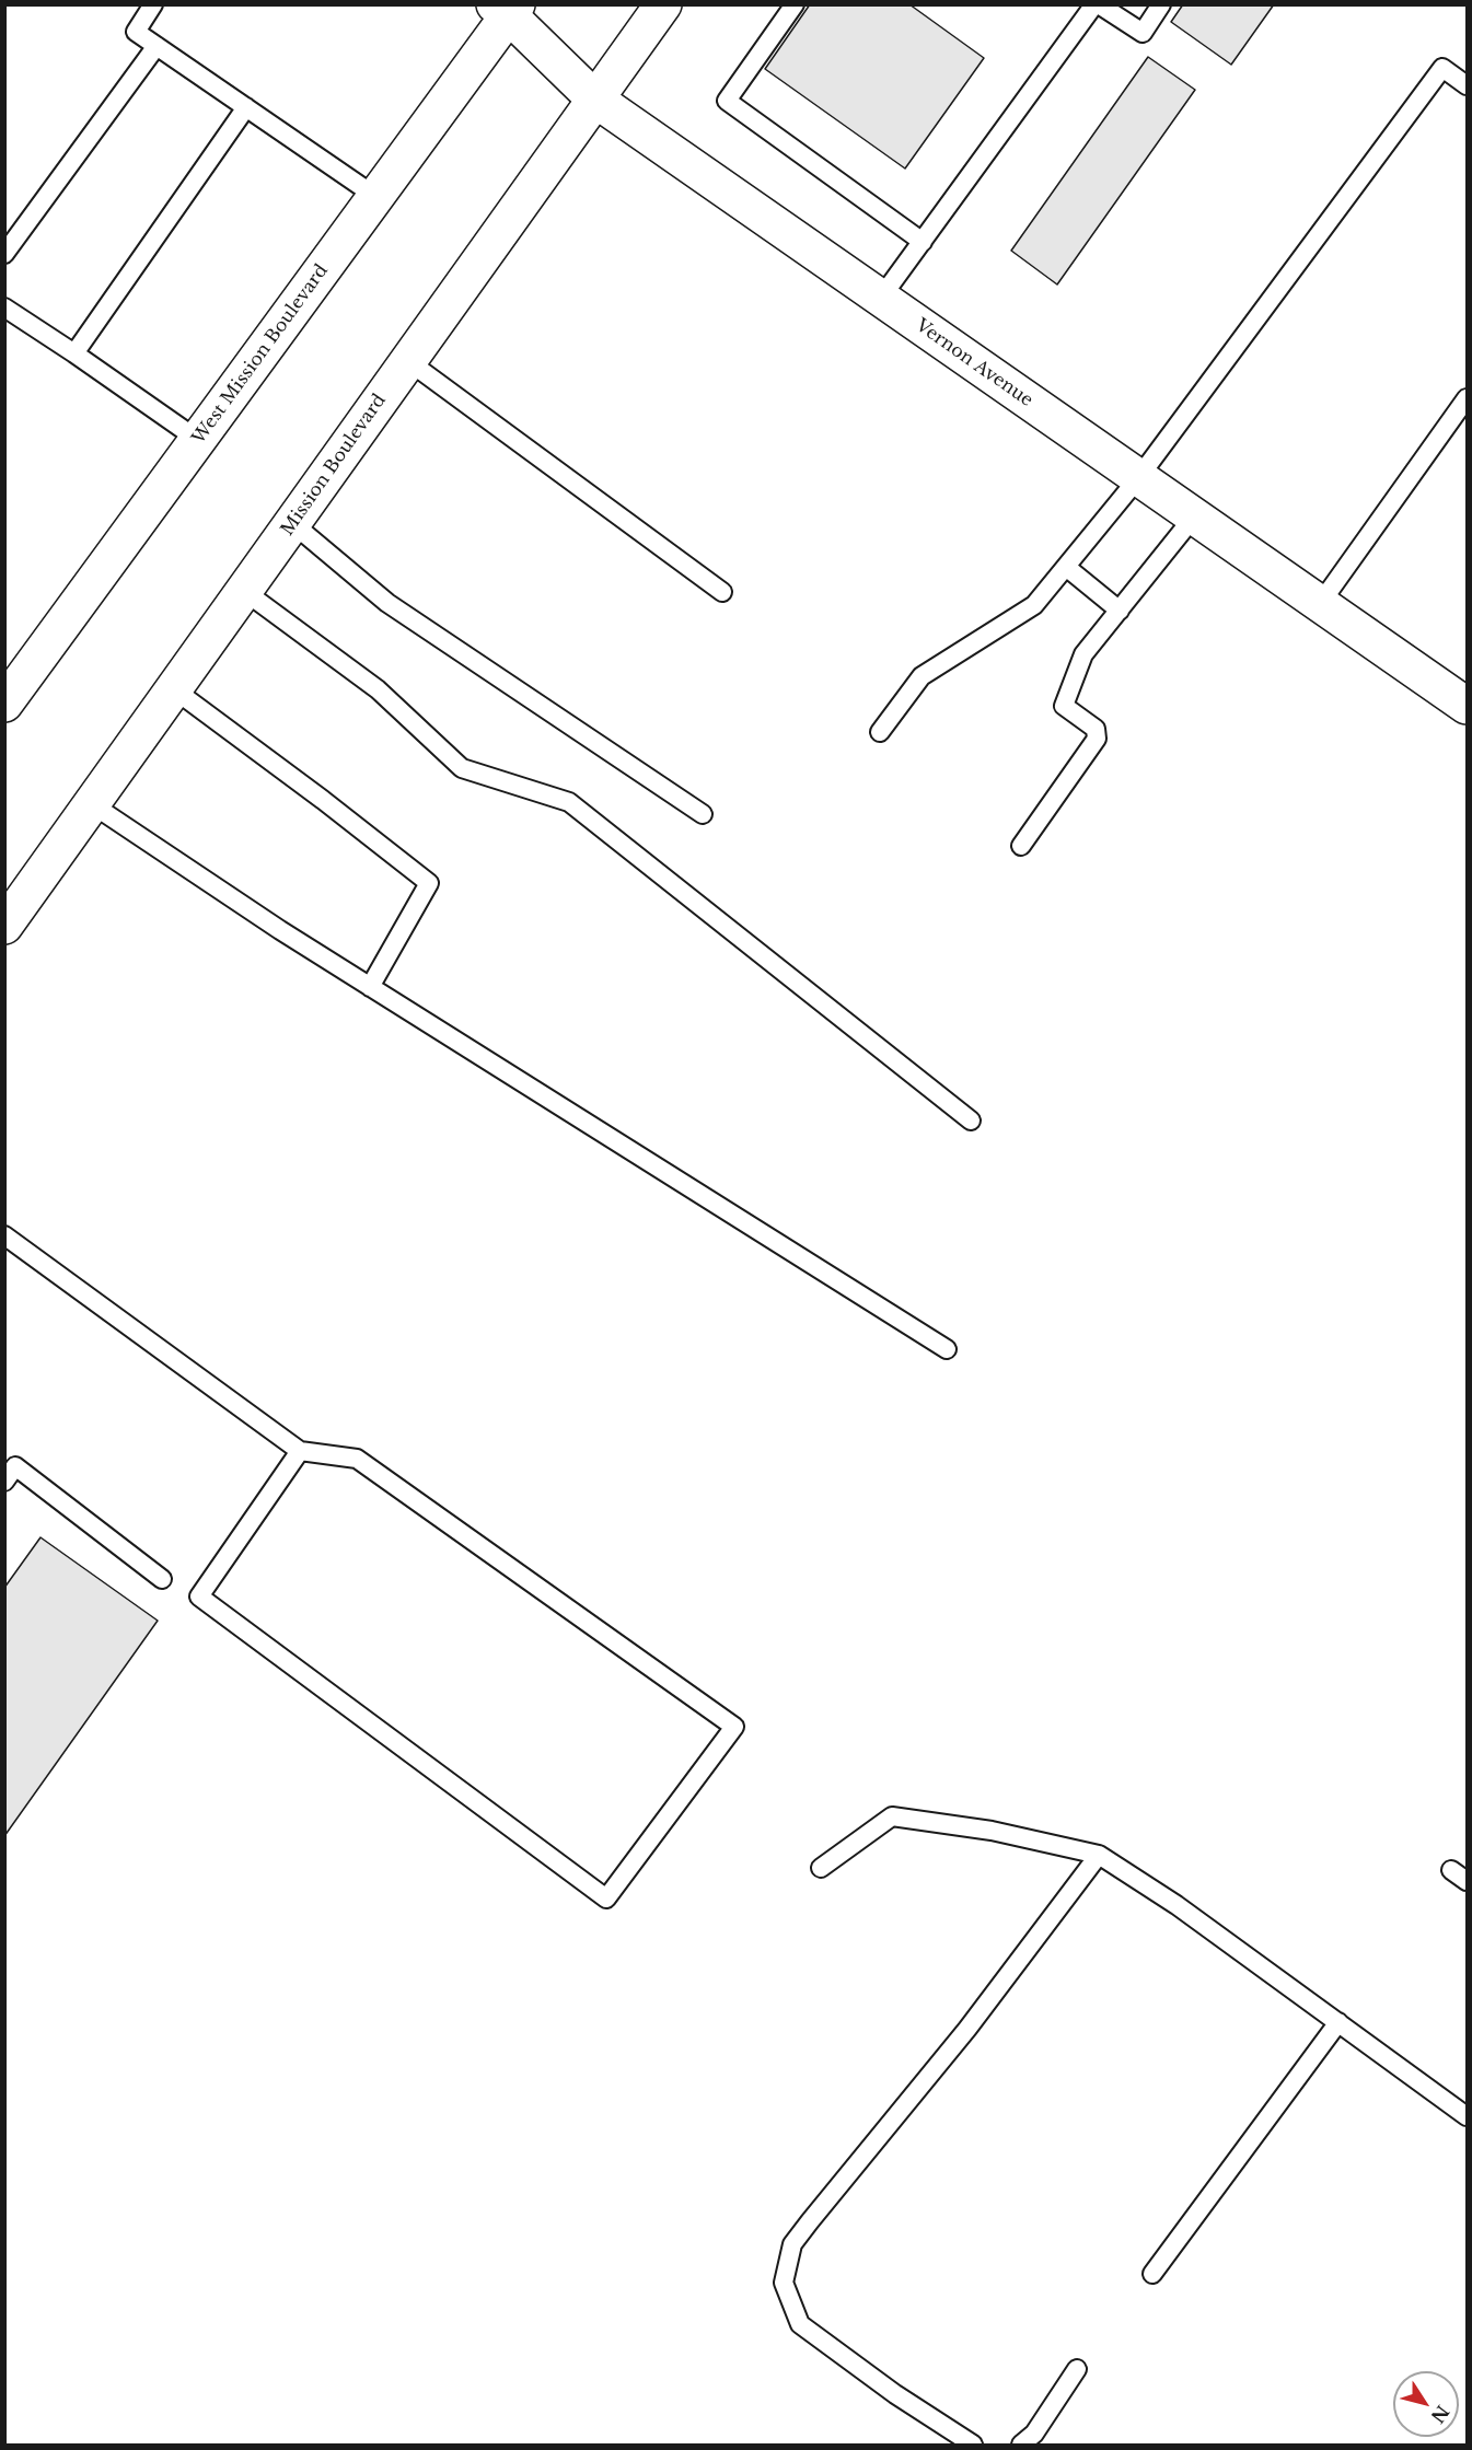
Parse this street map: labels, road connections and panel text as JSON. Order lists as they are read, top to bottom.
{
  "streets": {
    "main road": ["West Mission Boulevard", "Vernon Avenue", "Mission Boulevard"]
  },
  "crossings": [
    ["West Mission Boulevard", "Vernon Avenue"],
    ["Vernon Avenue", "Mission Boulevard"]
  ],
  "north": "bottom right"
}
